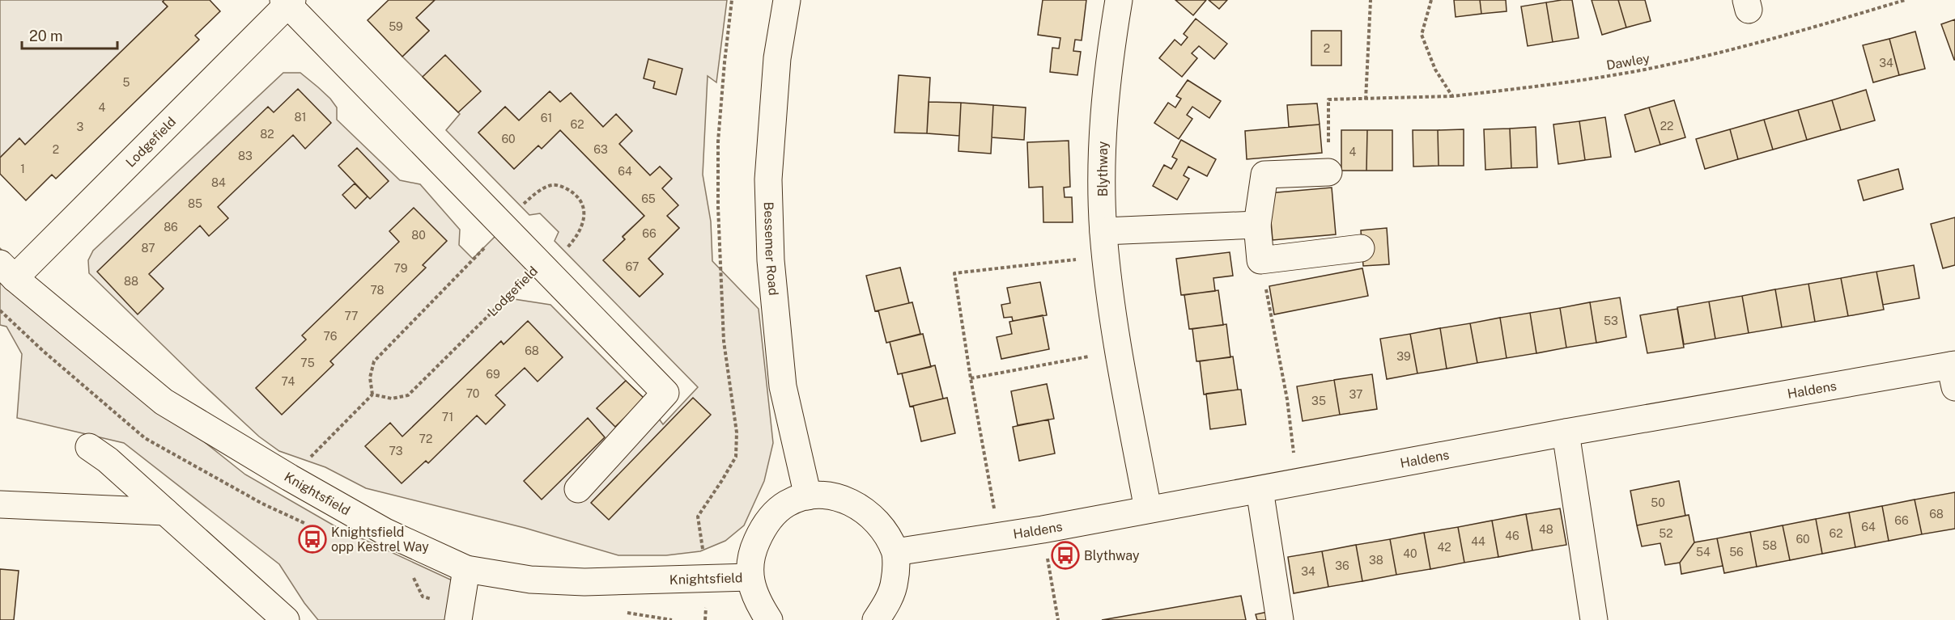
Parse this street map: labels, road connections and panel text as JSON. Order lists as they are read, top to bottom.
{
  "streets": {
    "street": [
      "Lodgefield",
      "Blythway",
      "Bessemer Road",
      "Haldens",
      "Knightsfield"
    ],
    "path": ["Dawley"]
  },
  "crossings": [
    ["Lodgefield", "Knightsfield"],
    ["Blythway", "Haldens"]
  ],
  "places": {
    "bus stop": ["Knightsfield opp Kestrel Way", "Blythway"]
  },
  "house_numbers": [
    "59",
    "2",
    "34",
    "5",
    "4",
    "81",
    "61",
    "62",
    "22",
    "3",
    "82",
    "60",
    "2",
    "63",
    "4",
    "83",
    "1",
    "64",
    "84",
    "65",
    "85",
    "86",
    "66",
    "80",
    "87",
    "67",
    "79",
    "88",
    "78",
    "77",
    "53",
    "76",
    "68",
    "39",
    "75",
    "69",
    "74",
    "70",
    "37",
    "35",
    "71",
    "72",
    "73",
    "50",
    "68",
    "66",
    "64",
    "48",
    "52",
    "62",
    "46",
    "60",
    "44",
    "58",
    "42",
    "54",
    "56",
    "40",
    "38",
    "36",
    "34"
  ],
  "scale_bar": "20 m"
}
